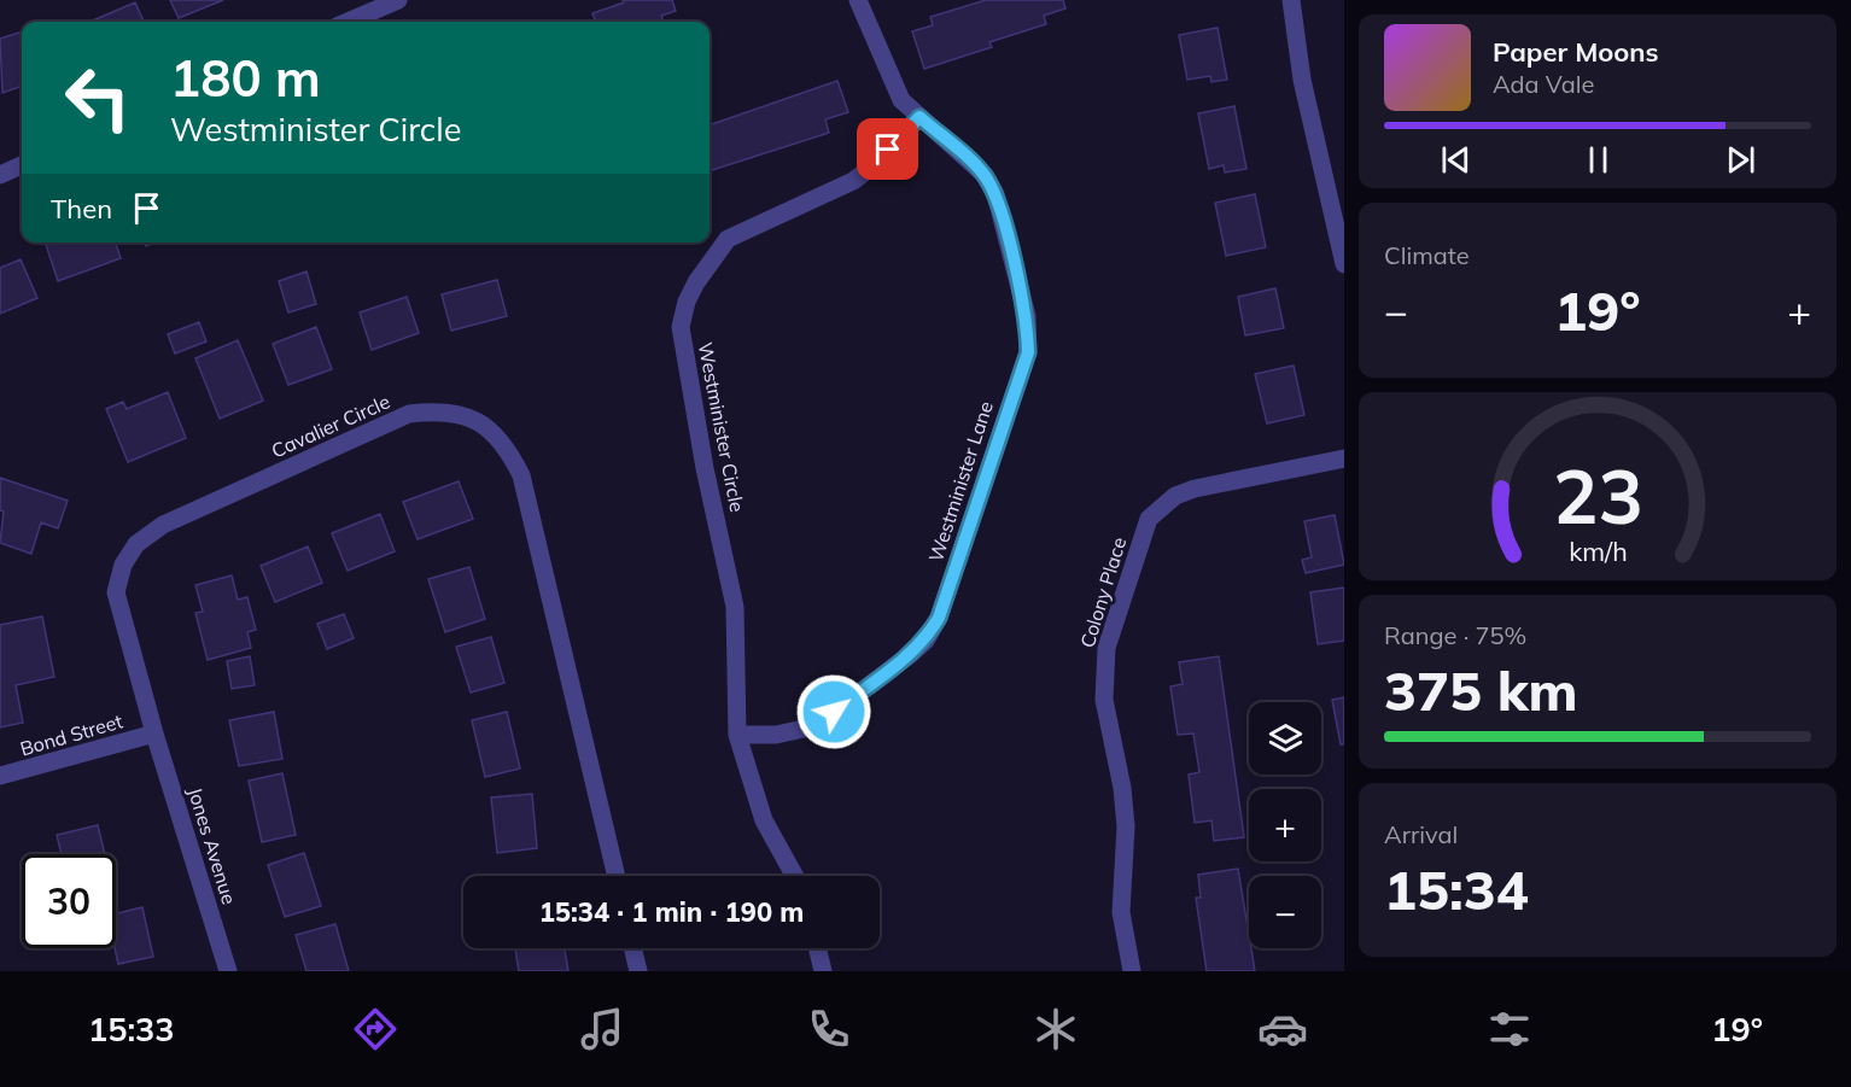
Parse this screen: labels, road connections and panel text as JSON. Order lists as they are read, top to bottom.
{
  "streets": {
    "street": [
      "Cavalier Circle",
      "Westminister Circle",
      "Westminister Lane",
      "Colony Place",
      "Bond Street",
      "Jones Avenue"
    ]
  },
  "crossings": [
    ["Cavalier Circle", "Bond Street"],
    ["Cavalier Circle", "Jones Avenue"],
    ["Westminister Circle", "Westminister Lane"],
    ["Bond Street", "Jones Avenue"]
  ],
  "page": {
    "turn": ["180 m", "Westminister Circle"],
    "song": ["Paper Moons", "Ada Vale"],
    "then": "Then",
    "tile": [
      "Climate",
      ["Range · 75%", "375 km"],
      ["Arrival", "15:34"]
    ],
    "heat": ["−", "19°", "+"],
    "map_buttons": ["+", "−"],
    "limit": "30",
    "trip": "15:34 · 1 min · 190 m",
    "tabs": ["15:33", "19°"],
    "gauge": ["23", "km/h"]
  }
}
